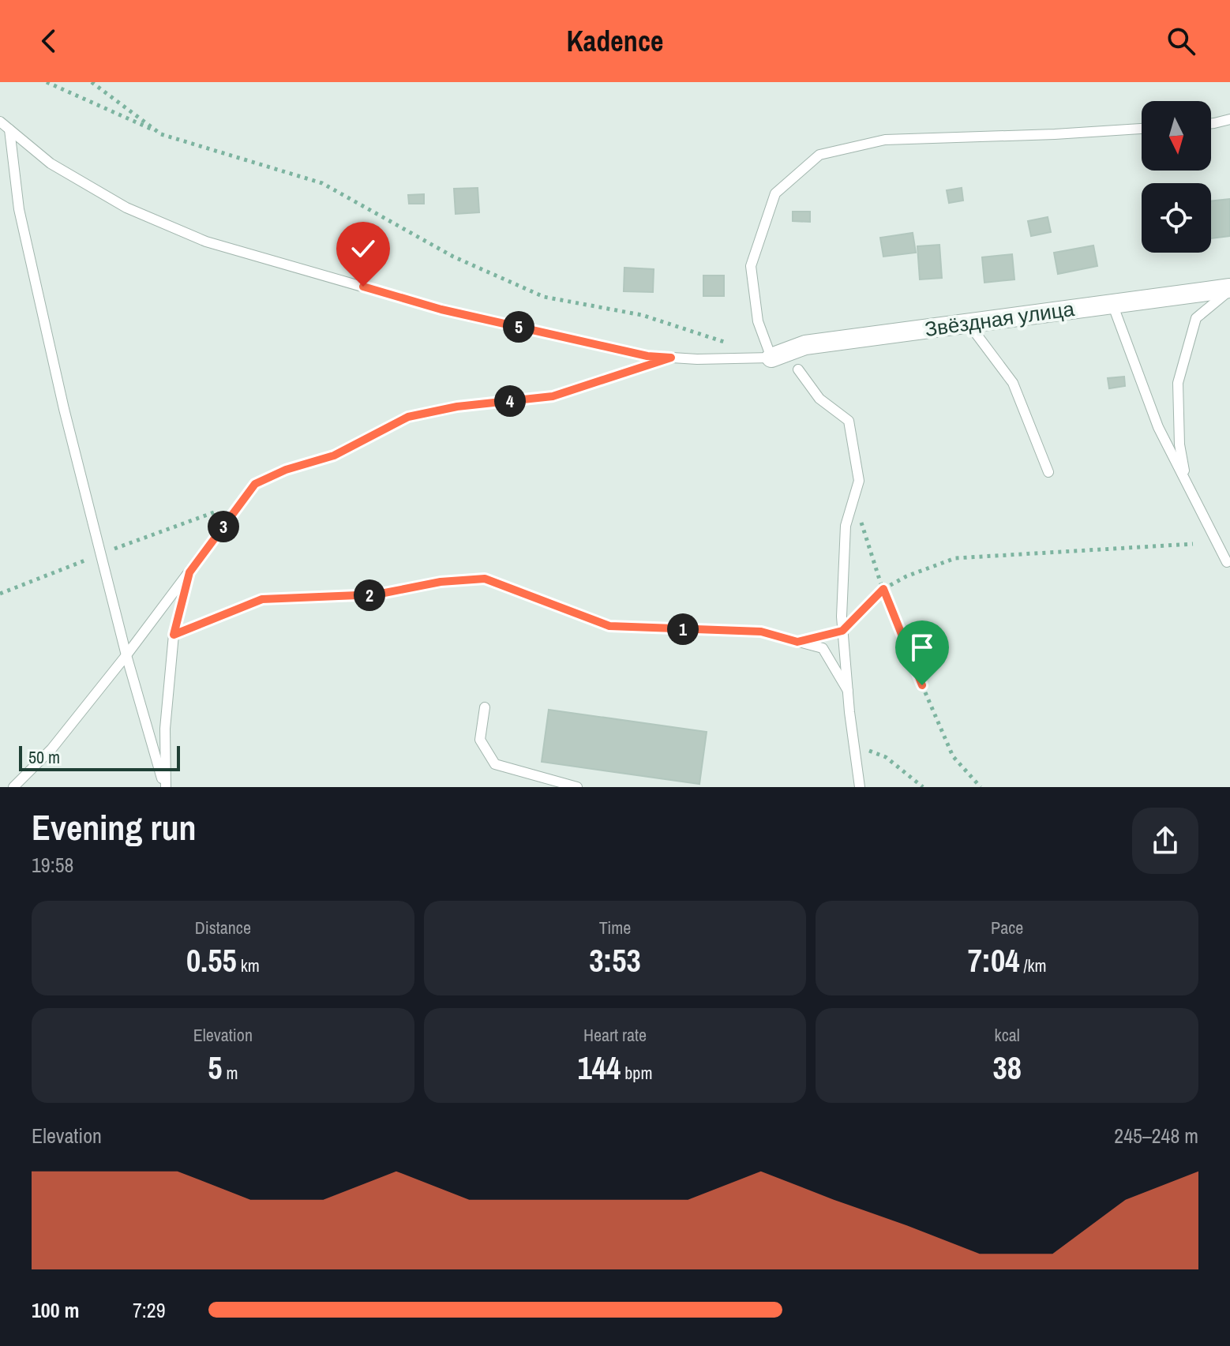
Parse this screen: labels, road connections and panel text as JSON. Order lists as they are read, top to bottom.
{
  "streets": {
    "street": ["Звёздная улица"]
  },
  "scale_bar": "50 m",
  "north": "bottom",
  "page": {
    "header": "Kadence",
    "pins": [
      "5",
      "4",
      "3",
      "2",
      "1"
    ],
    "scale": "50 m",
    "heading": ["Evening run", "19:58"],
    "stats": [
      ["Distance", "0.55 km"],
      ["Time", "3:53"],
      ["Pace", "7:04 /km"],
      ["Elevation", "5 m"],
      ["Heart rate", "144 bpm"],
      ["kcal", "38"]
    ],
    "chart": ["Elevation", "245–248 m"],
    "list": [
      {
        "name": "100 m",
        "note": "7:29"
      }
    ]
  }
}
